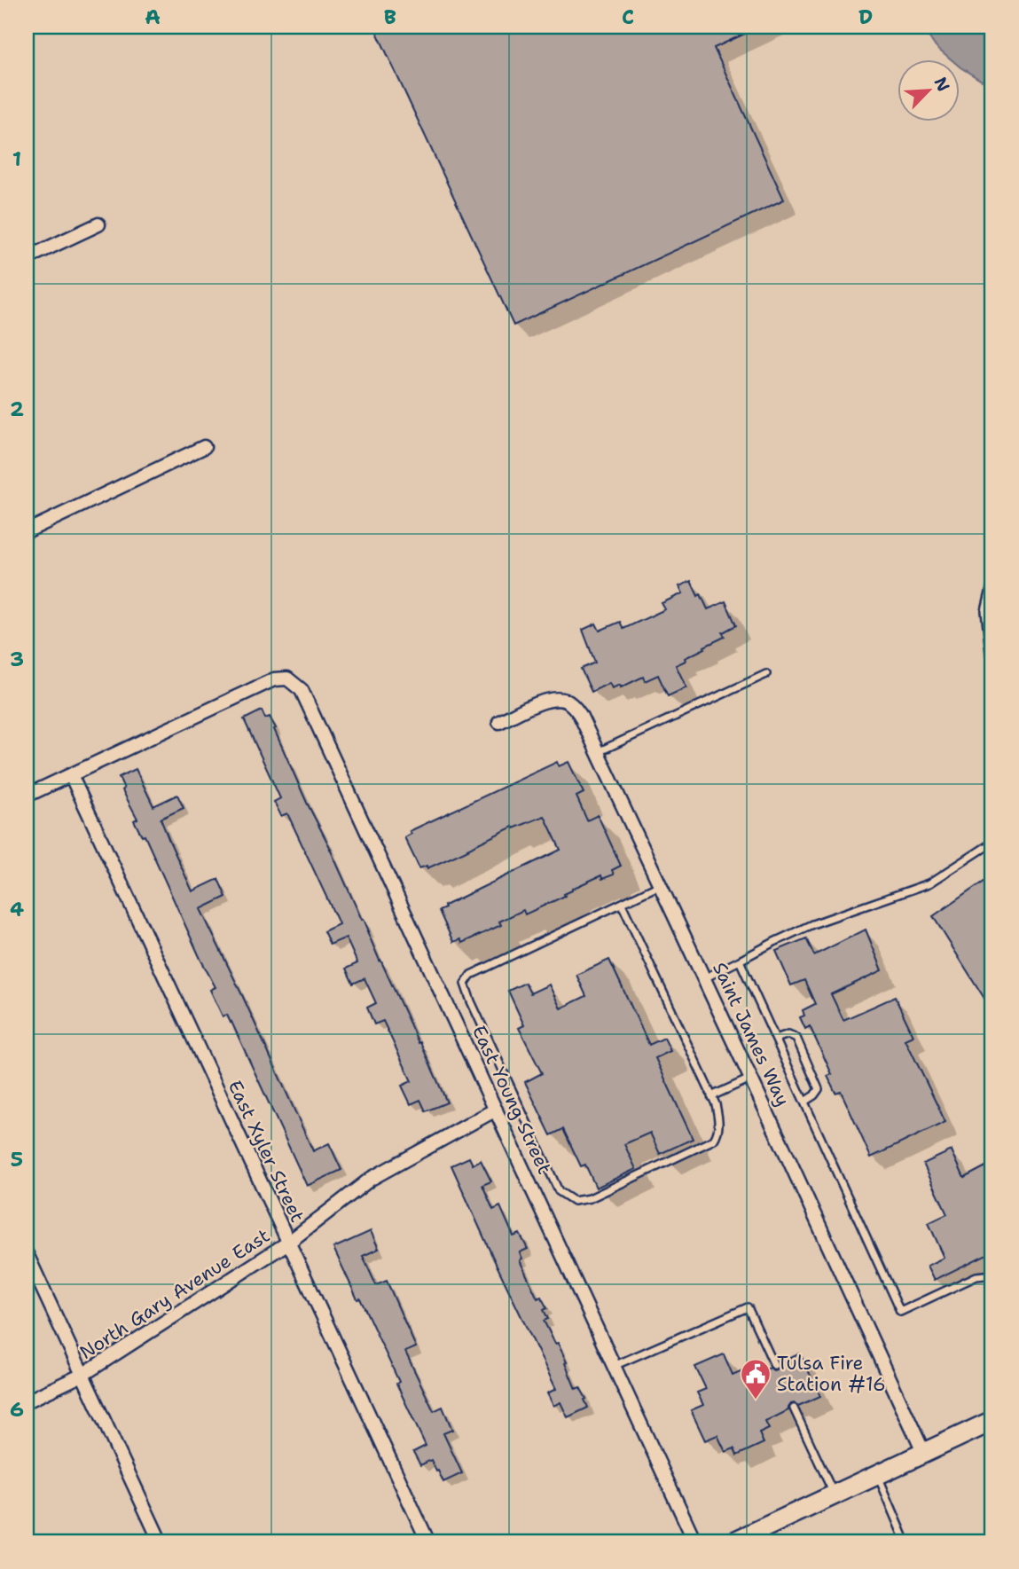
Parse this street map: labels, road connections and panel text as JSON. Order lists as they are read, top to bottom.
{
  "streets": {
    "street": [
      "Saint James Way",
      "East Young Street",
      "East Xyler Street",
      "North Gary Avenue East"
    ]
  },
  "crossings": [
    ["East Young Street", "East Xyler Street"],
    ["East Young Street", "North Gary Avenue East"],
    ["East Xyler Street", "North Gary Avenue East"]
  ],
  "places": {
    "public building": ["Tulsa Fire Station #16"]
  },
  "north": "top right",
  "grid": {
    "columns": [
      "A",
      "B",
      "C",
      "D"
    ],
    "rows": [
      "1",
      "2",
      "3",
      "4",
      "5",
      "6"
    ]
  }
}
